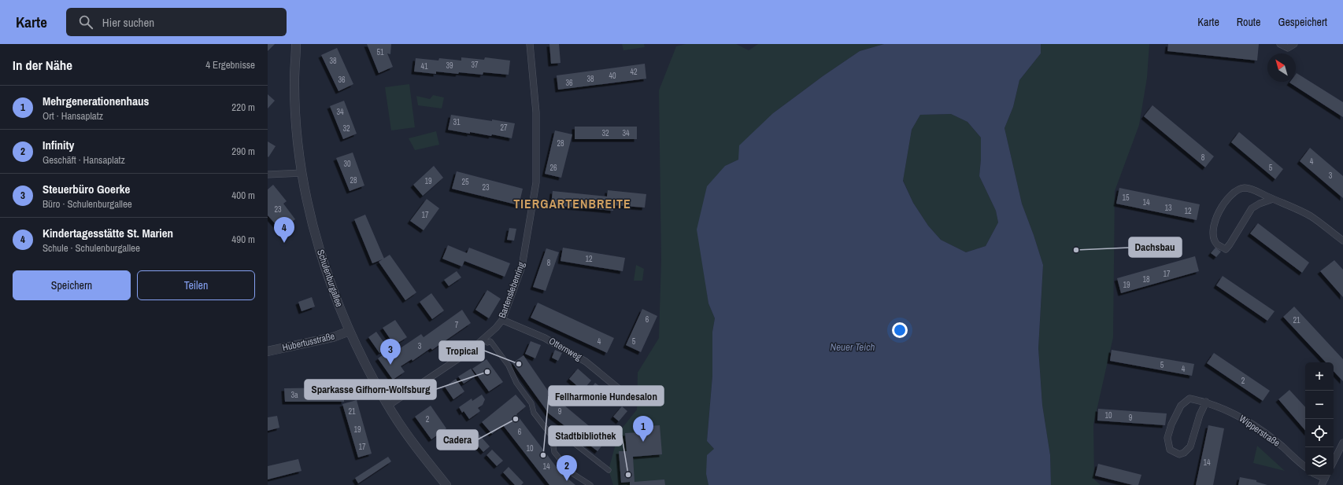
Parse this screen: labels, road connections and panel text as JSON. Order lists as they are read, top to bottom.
{
  "streets": {
    "street": [
      "Schulenburgallee",
      "Bartenslebenring",
      "Hubertusstraße",
      "Otternweg",
      "Wipperstraße"
    ]
  },
  "crossings": [
    ["Schulenburgallee", "Bartenslebenring"],
    ["Schulenburgallee", "Hubertusstraße"],
    ["Bartenslebenring", "Otternweg"]
  ],
  "districts": ["TIERGARTENBREITE"],
  "water": ["Neuer Teich"],
  "places": [
    "Dachsbau",
    "Tropical",
    "Sparkasse Gifhorn-Wolfsburg",
    "Cadera",
    "Fellharmonie Hundesalon",
    "Stadtbibliothek"
  ],
  "house_numbers": [
    "51",
    "38",
    "37",
    "39",
    "41",
    "42",
    "40",
    "38",
    "36",
    "36",
    "34",
    "31",
    "27",
    "32",
    "32",
    "34",
    "28",
    "8",
    "4",
    "30",
    "26",
    "5",
    "3",
    "28",
    "19",
    "25",
    "23",
    "15",
    "14",
    "13",
    "23",
    "12",
    "17",
    "12",
    "8",
    "17",
    "18",
    "19",
    "6",
    "21",
    "7",
    "4",
    "5",
    "3",
    "5",
    "4",
    "2",
    "3a",
    "21",
    "9",
    "10",
    "9",
    "2",
    "19",
    "6",
    "17",
    "10",
    "14",
    "14"
  ],
  "north": "top left",
  "page": {
    "header": "Karte",
    "search": "Hier suchen",
    "nav": ["Karte", "Route", "Gespeichert"],
    "heading": ["In der Nähe", "4 Ergebnisse"],
    "list": [
      {
        "mark": "1",
        "name": "Mehrgenerationenhaus",
        "note": "Ort · Hansaplatz",
        "value": "220 m"
      },
      {
        "mark": "2",
        "name": "Infinity",
        "note": "Geschäft · Hansaplatz",
        "value": "290 m"
      },
      {
        "mark": "3",
        "name": "Steuerbüro Goerke",
        "note": "Büro · Schulenburgallee",
        "value": "400 m"
      },
      {
        "mark": "4",
        "name": "Kindertagesstätte St. Marien",
        "note": "Schule · Schulenburgallee",
        "value": "490 m"
      }
    ],
    "pins": [
      "4",
      "3",
      "1",
      "2"
    ],
    "buttons": ["Speichern", "Teilen"],
    "map_buttons": ["+", "−"]
  }
}
